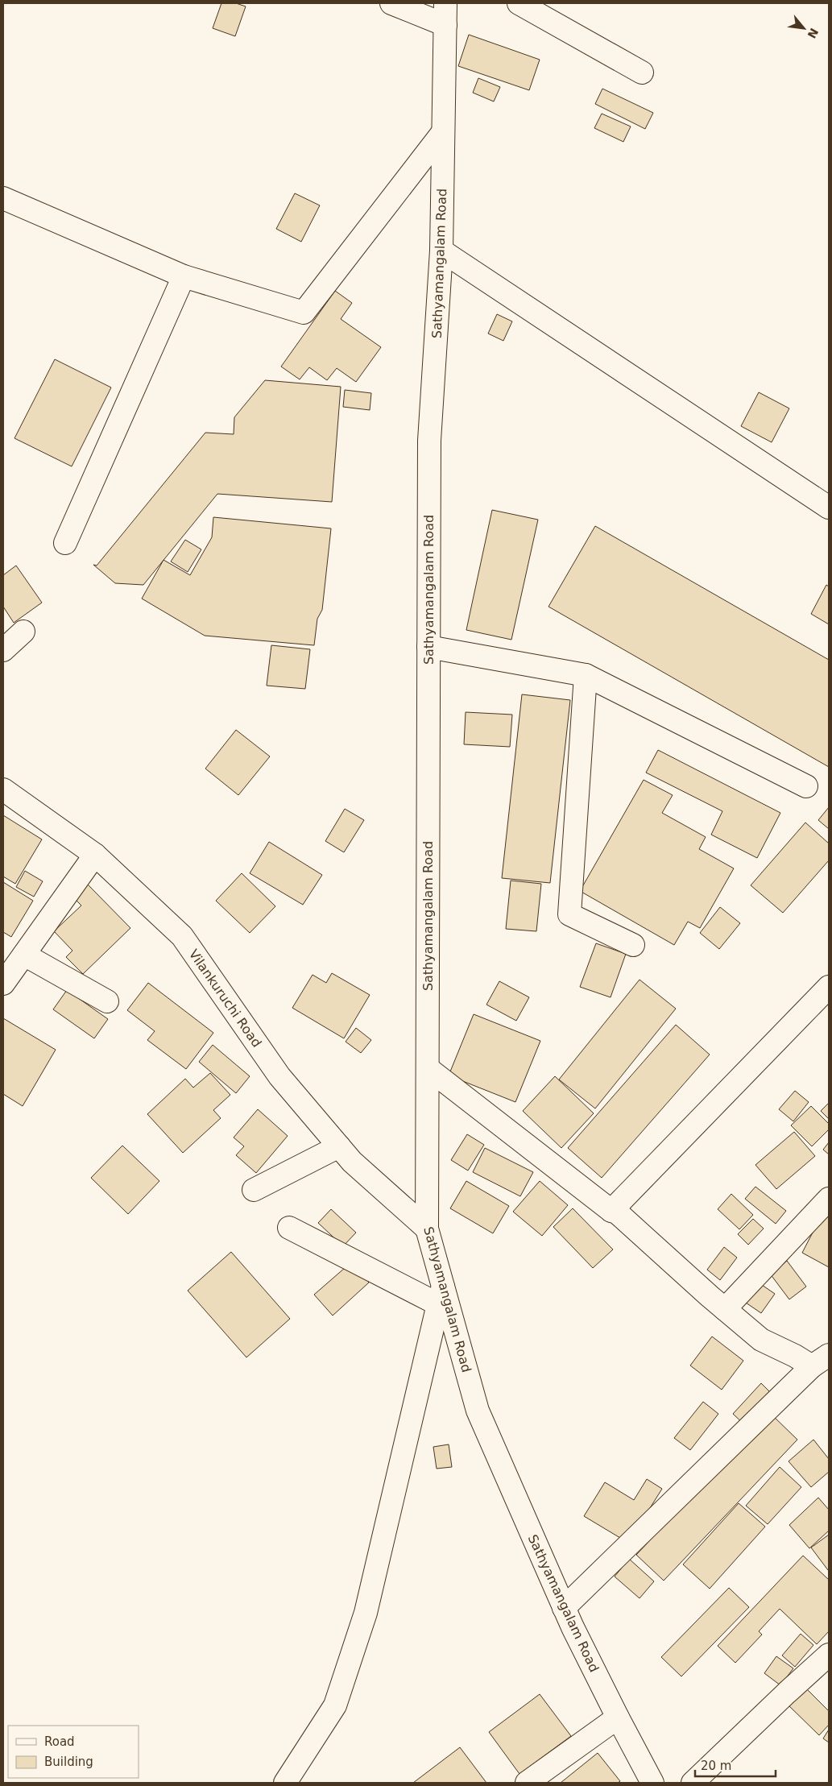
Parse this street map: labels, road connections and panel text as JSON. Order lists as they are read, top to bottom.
{
  "streets": {
    "main road": ["Sathyamangalam Road", "Vilankuruchi Road"]
  },
  "crossings": [
    ["Sathyamangalam Road", "Vilankuruchi Road"]
  ],
  "legend": ["Road", "Building"],
  "scale_bar": "20 m",
  "north": "bottom right"
}
